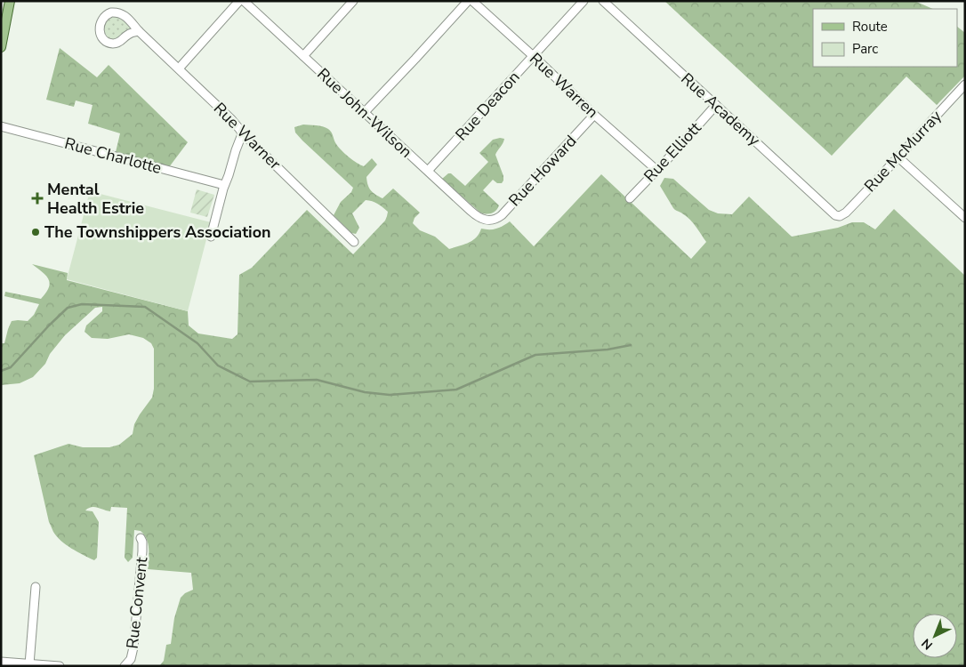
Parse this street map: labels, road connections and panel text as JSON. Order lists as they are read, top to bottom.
{
  "streets": {
    "street": [
      "Rue Warren",
      "Rue Deacon",
      "Rue Academy",
      "Rue John-Wilson",
      "Rue Warner",
      "Rue McMurray",
      "Rue Elliott",
      "Rue Charlotte",
      "Rue Howard",
      "Rue Convent"
    ]
  },
  "crossings": [
    ["Rue Warren", "Rue Deacon"],
    ["Rue Warren", "Rue Elliott"],
    ["Rue Warren", "Rue Howard"],
    ["Rue Deacon", "Rue John-Wilson"],
    ["Rue Academy", "Rue McMurray"],
    ["Rue Academy", "Rue Elliott"],
    ["Rue John-Wilson", "Rue Howard"]
  ],
  "places": {
    "health": ["Mental Health Estrie"],
    "other": ["The Townshippers Association"]
  },
  "legend": ["Route", "Parc"],
  "north": "bottom left"
}
